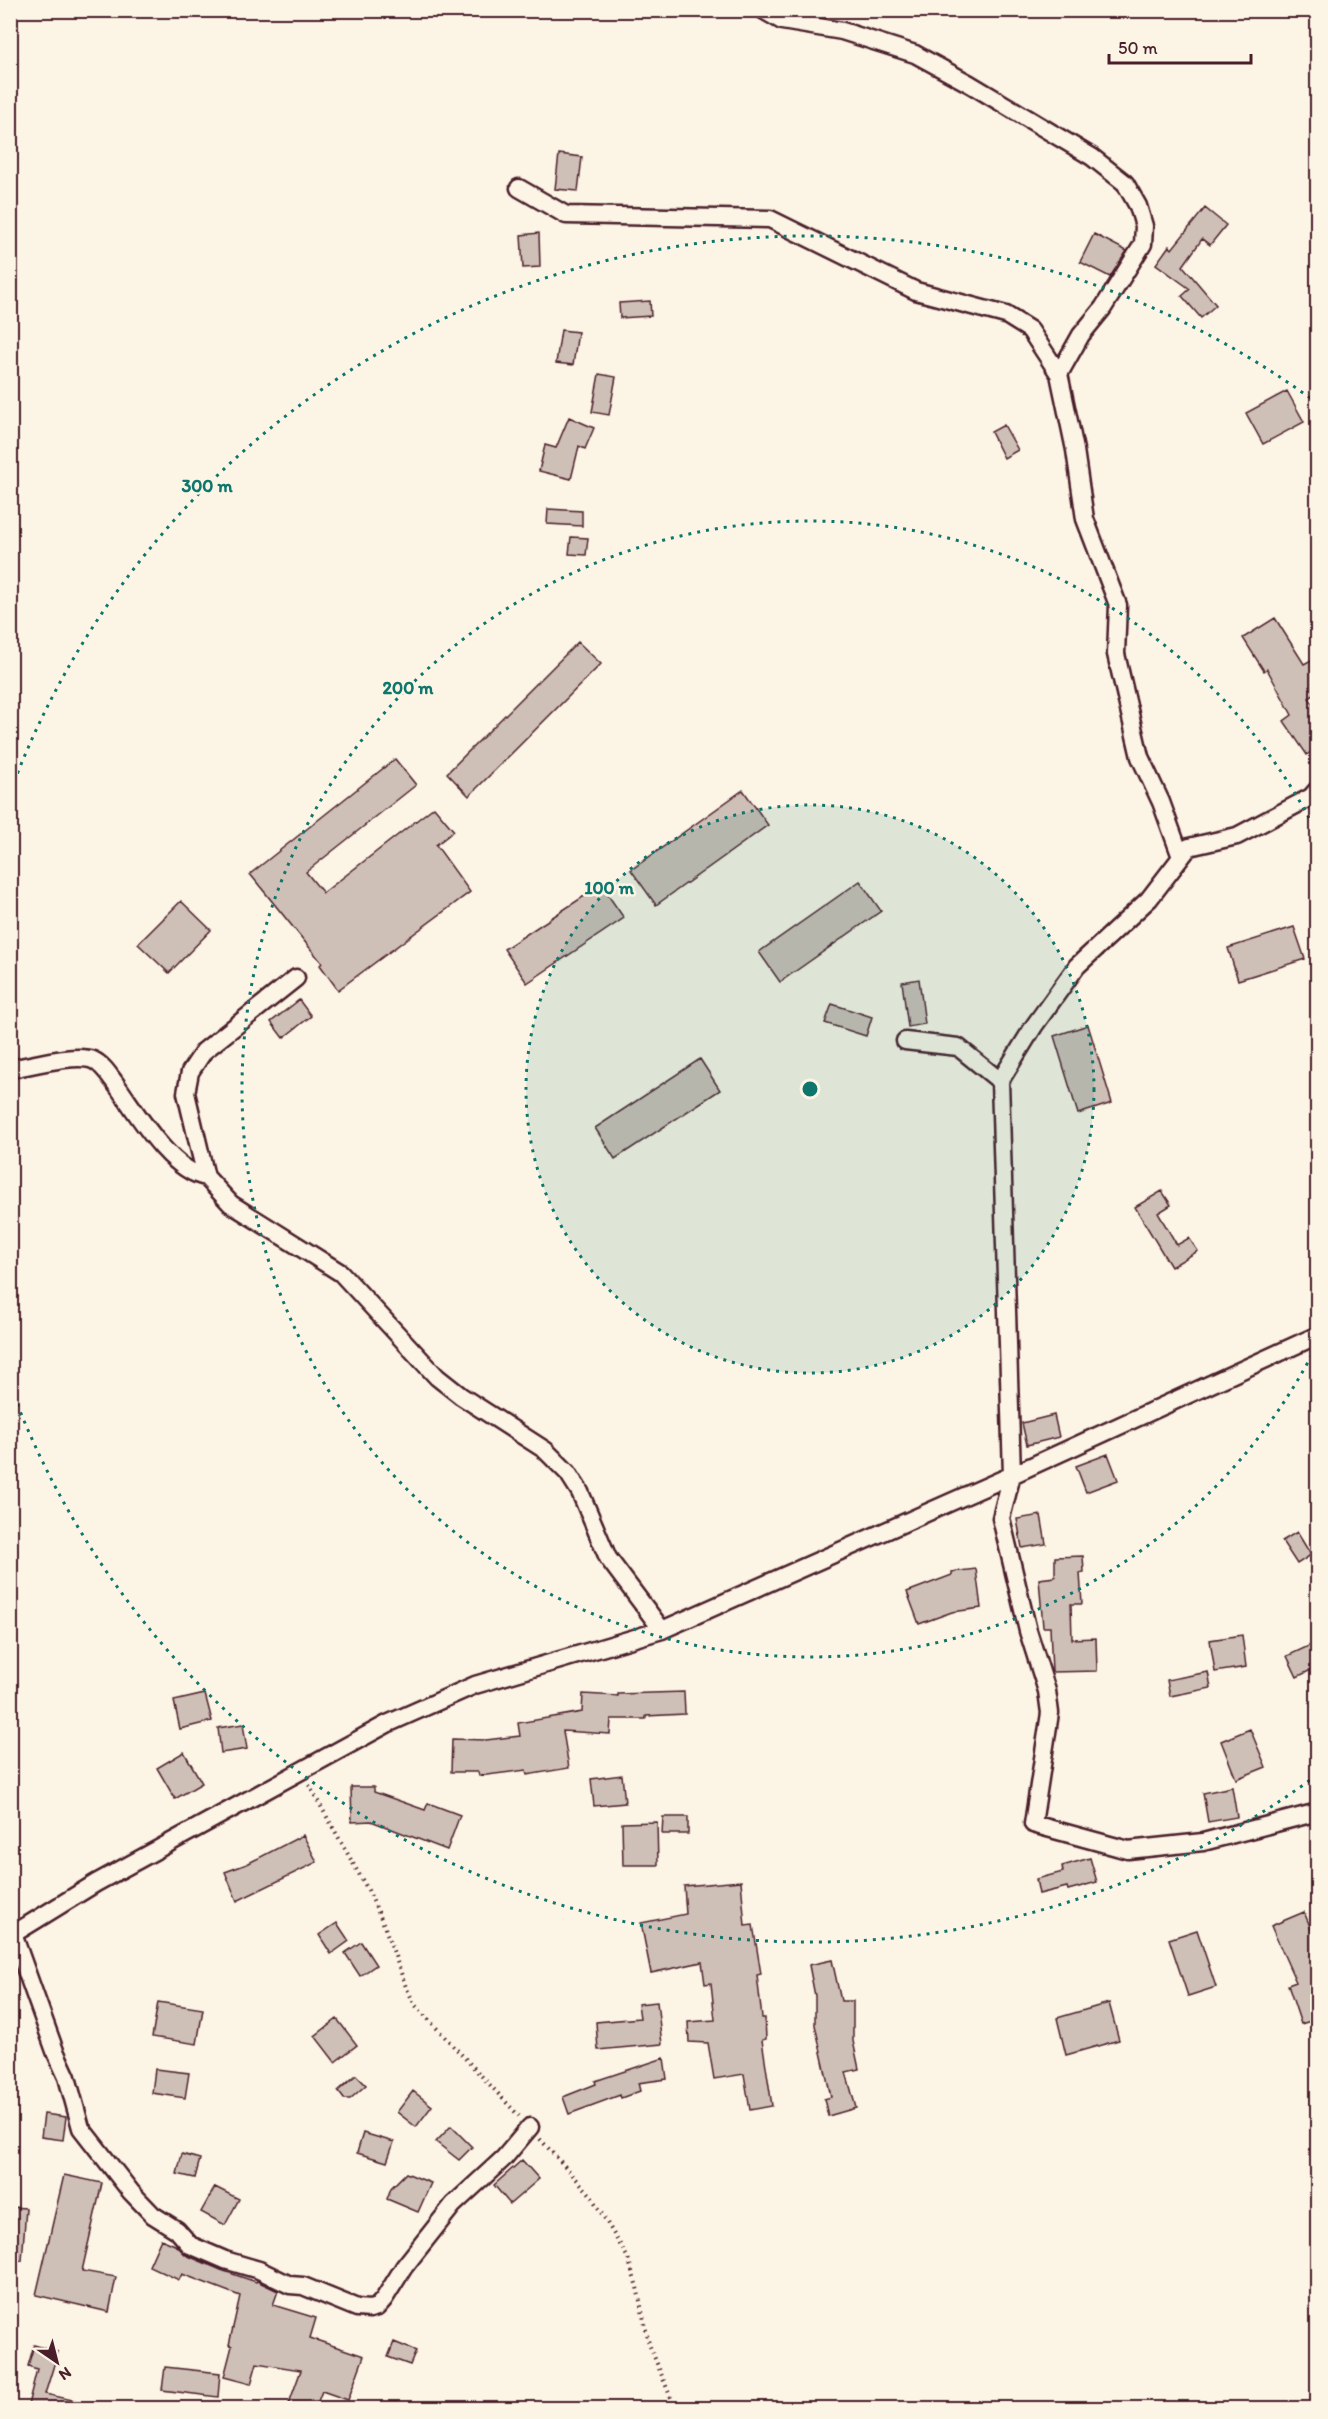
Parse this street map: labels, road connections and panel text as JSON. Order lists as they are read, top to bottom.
{
  "scale_bar": "50 m",
  "north": "bottom right",
  "rings": ["300 m", "200 m", "100 m"]
}
